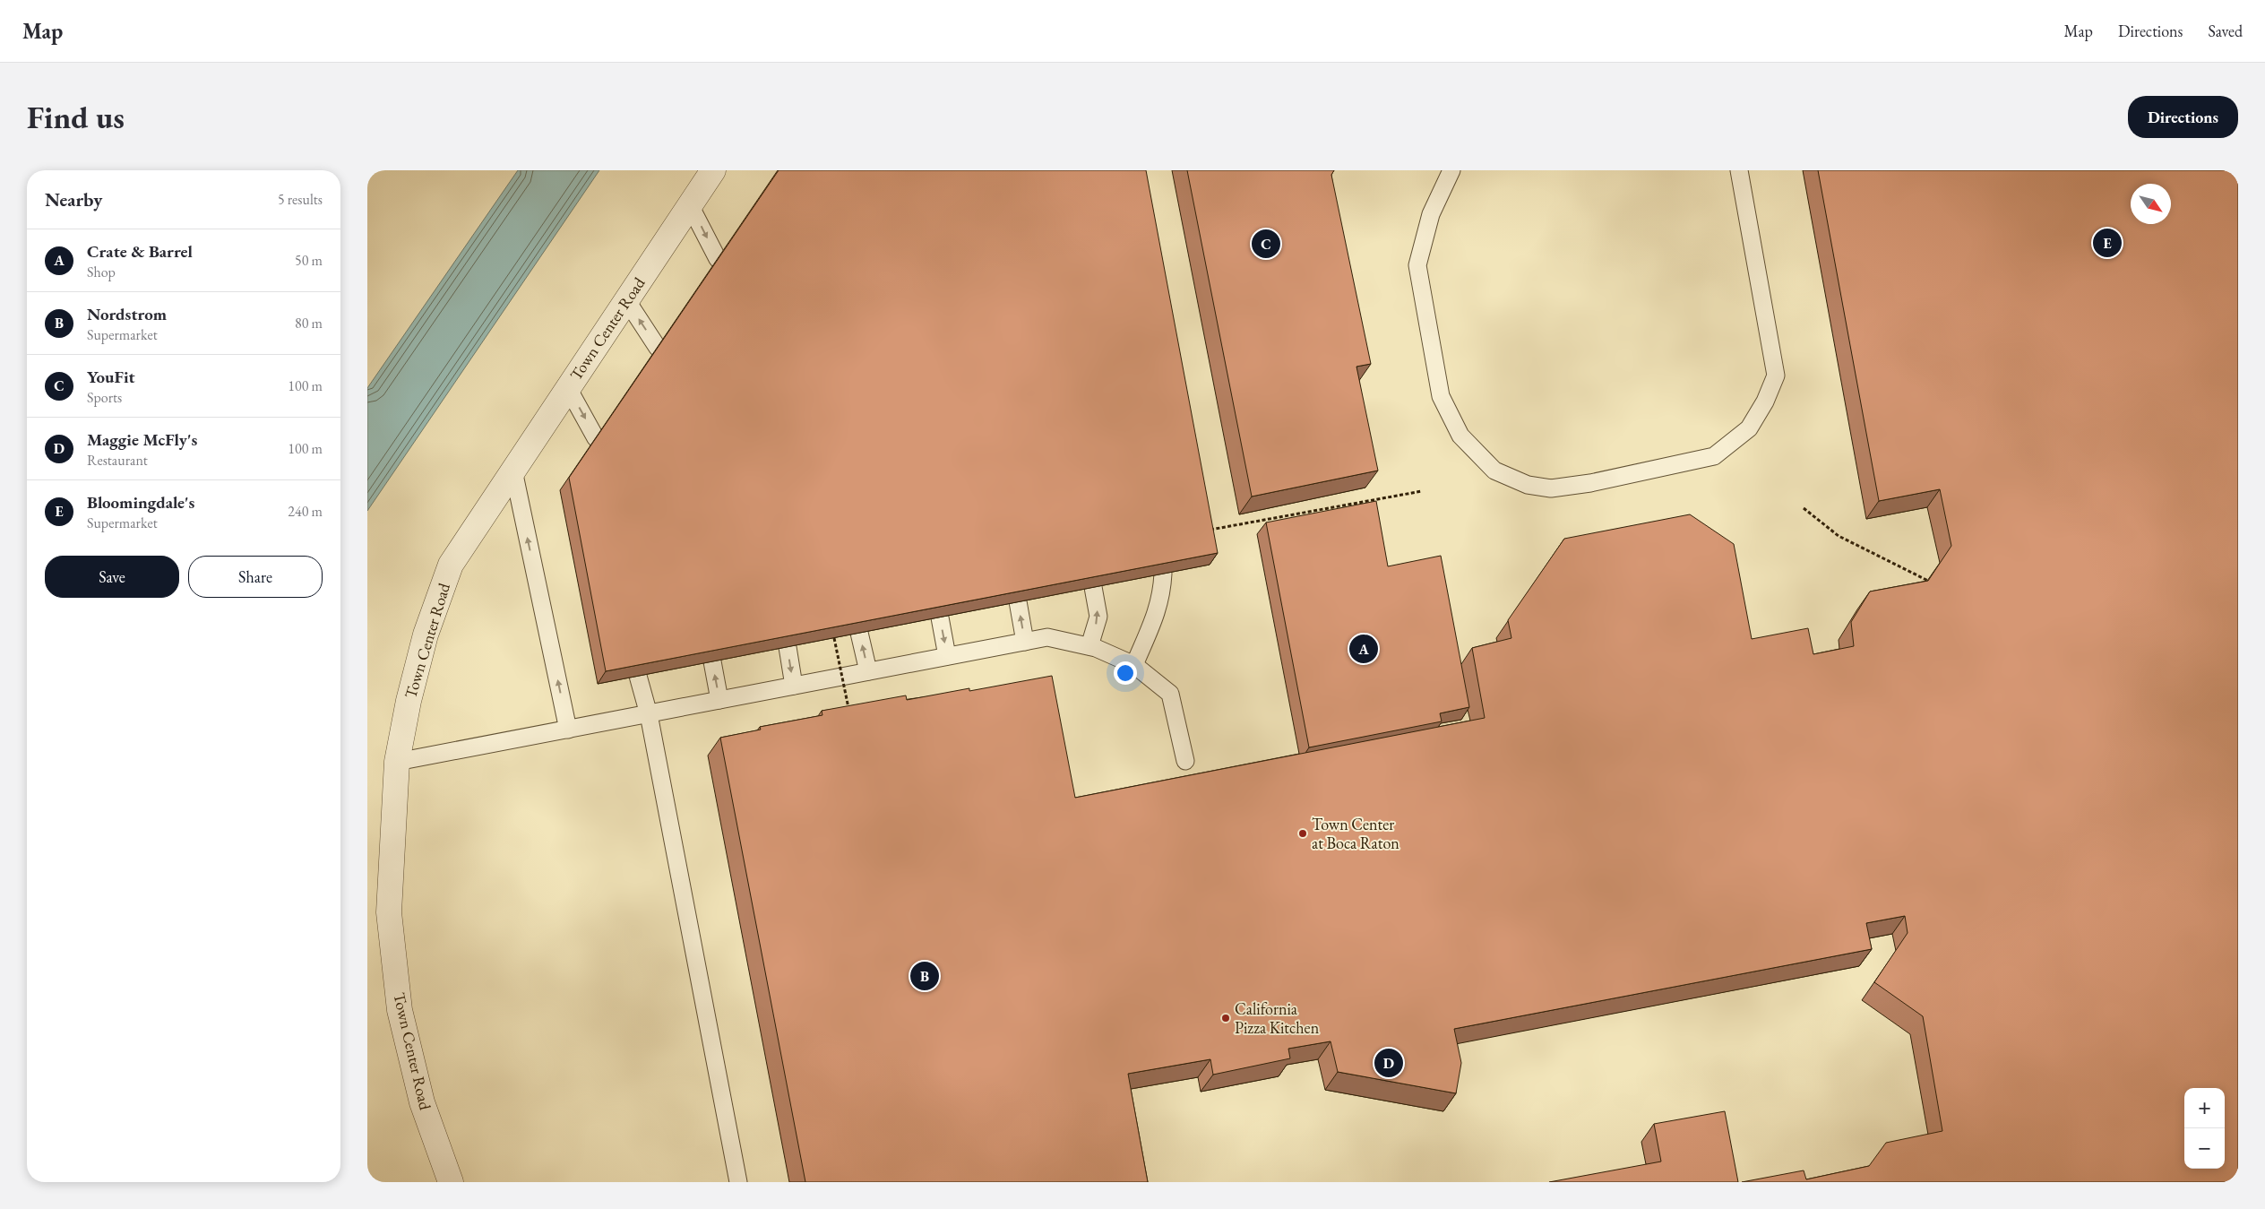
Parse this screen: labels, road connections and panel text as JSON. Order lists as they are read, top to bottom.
{
  "streets": {
    "street": ["Town Center Road"]
  },
  "places": ["Town Center at Boca Raton", "California Pizza Kitchen"],
  "north": "bottom right",
  "page": {
    "header": "Map",
    "nav": ["Map", "Directions", "Saved"],
    "buttons": [
      "Directions",
      ["Save", "Share"]
    ],
    "title": "Find us",
    "heading": ["Nearby", "5 results"],
    "pins": [
      "E",
      "C",
      "A",
      "B",
      "D"
    ],
    "list": [
      {
        "mark": "A",
        "name": "Crate & Barrel",
        "note": "Shop",
        "value": "50 m"
      },
      {
        "mark": "B",
        "name": "Nordstrom",
        "note": "Supermarket",
        "value": "80 m"
      },
      {
        "mark": "C",
        "name": "YouFit",
        "note": "Sports",
        "value": "100 m"
      },
      {
        "mark": "D",
        "name": "Maggie McFly's",
        "note": "Restaurant",
        "value": "100 m"
      },
      {
        "mark": "E",
        "name": "Bloomingdale's",
        "note": "Supermarket",
        "value": "240 m"
      }
    ],
    "map_buttons": ["+", "−"]
  }
}
